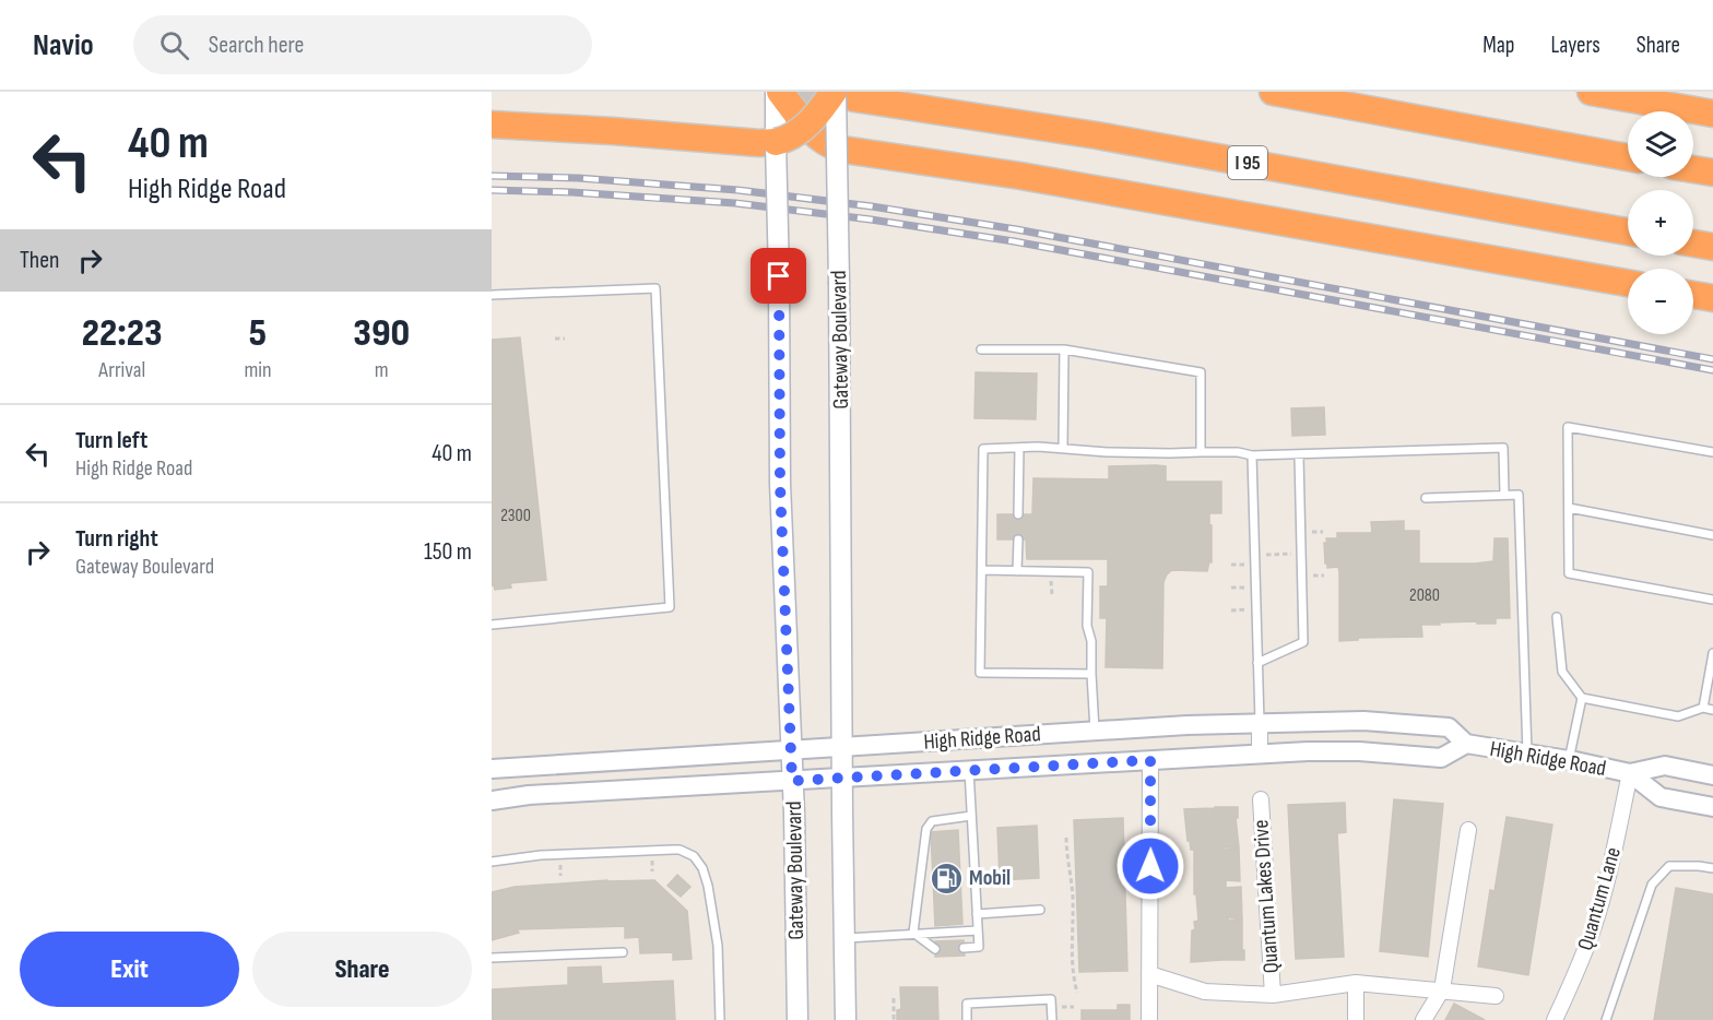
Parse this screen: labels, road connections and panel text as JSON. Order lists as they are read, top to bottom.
{
  "streets": {
    "highway": ["I 95"],
    "main road": ["Gateway Boulevard"],
    "street": ["High Ridge Road", "Quantum Lakes Drive", "Quantum Lane"]
  },
  "crossings": [
    ["I 95", "Gateway Boulevard"],
    ["Gateway Boulevard", "High Ridge Road"],
    ["High Ridge Road", "Quantum Lane"]
  ],
  "places": {
    "fuel station": ["Mobil"]
  },
  "house_numbers": ["2300", "2080"],
  "page": {
    "header": "Navio",
    "search": "Search here",
    "nav": ["Map", "Layers", "Share"],
    "turn": ["40 m", "High Ridge Road"],
    "map_buttons": ["+", "−"],
    "then": "Then",
    "eta": [
      "22:23",
      "Arrival",
      "5",
      "min",
      "390",
      "m"
    ],
    "list": [
      {
        "name": "Turn left",
        "note": "High Ridge Road",
        "value": "40 m"
      },
      {
        "name": "Turn right",
        "note": "Gateway Boulevard",
        "value": "150 m"
      }
    ],
    "buttons": ["Exit", "Share"]
  }
}
